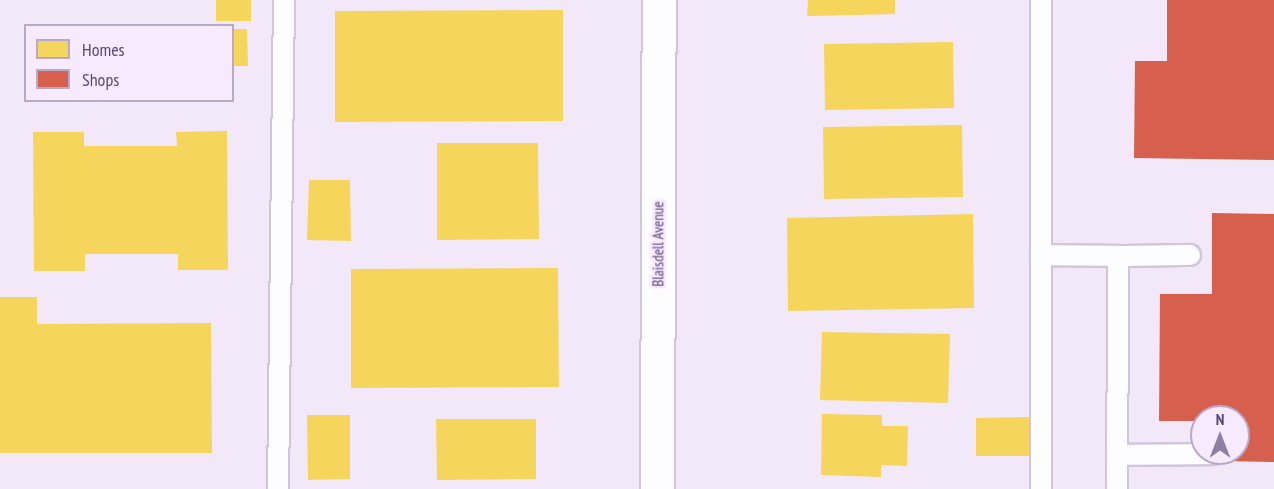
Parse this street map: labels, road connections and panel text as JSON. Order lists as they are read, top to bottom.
{
  "streets": {
    "street": ["Blaisdell Avenue"]
  },
  "legend": ["Homes", "Shops"],
  "north": "top"
}
